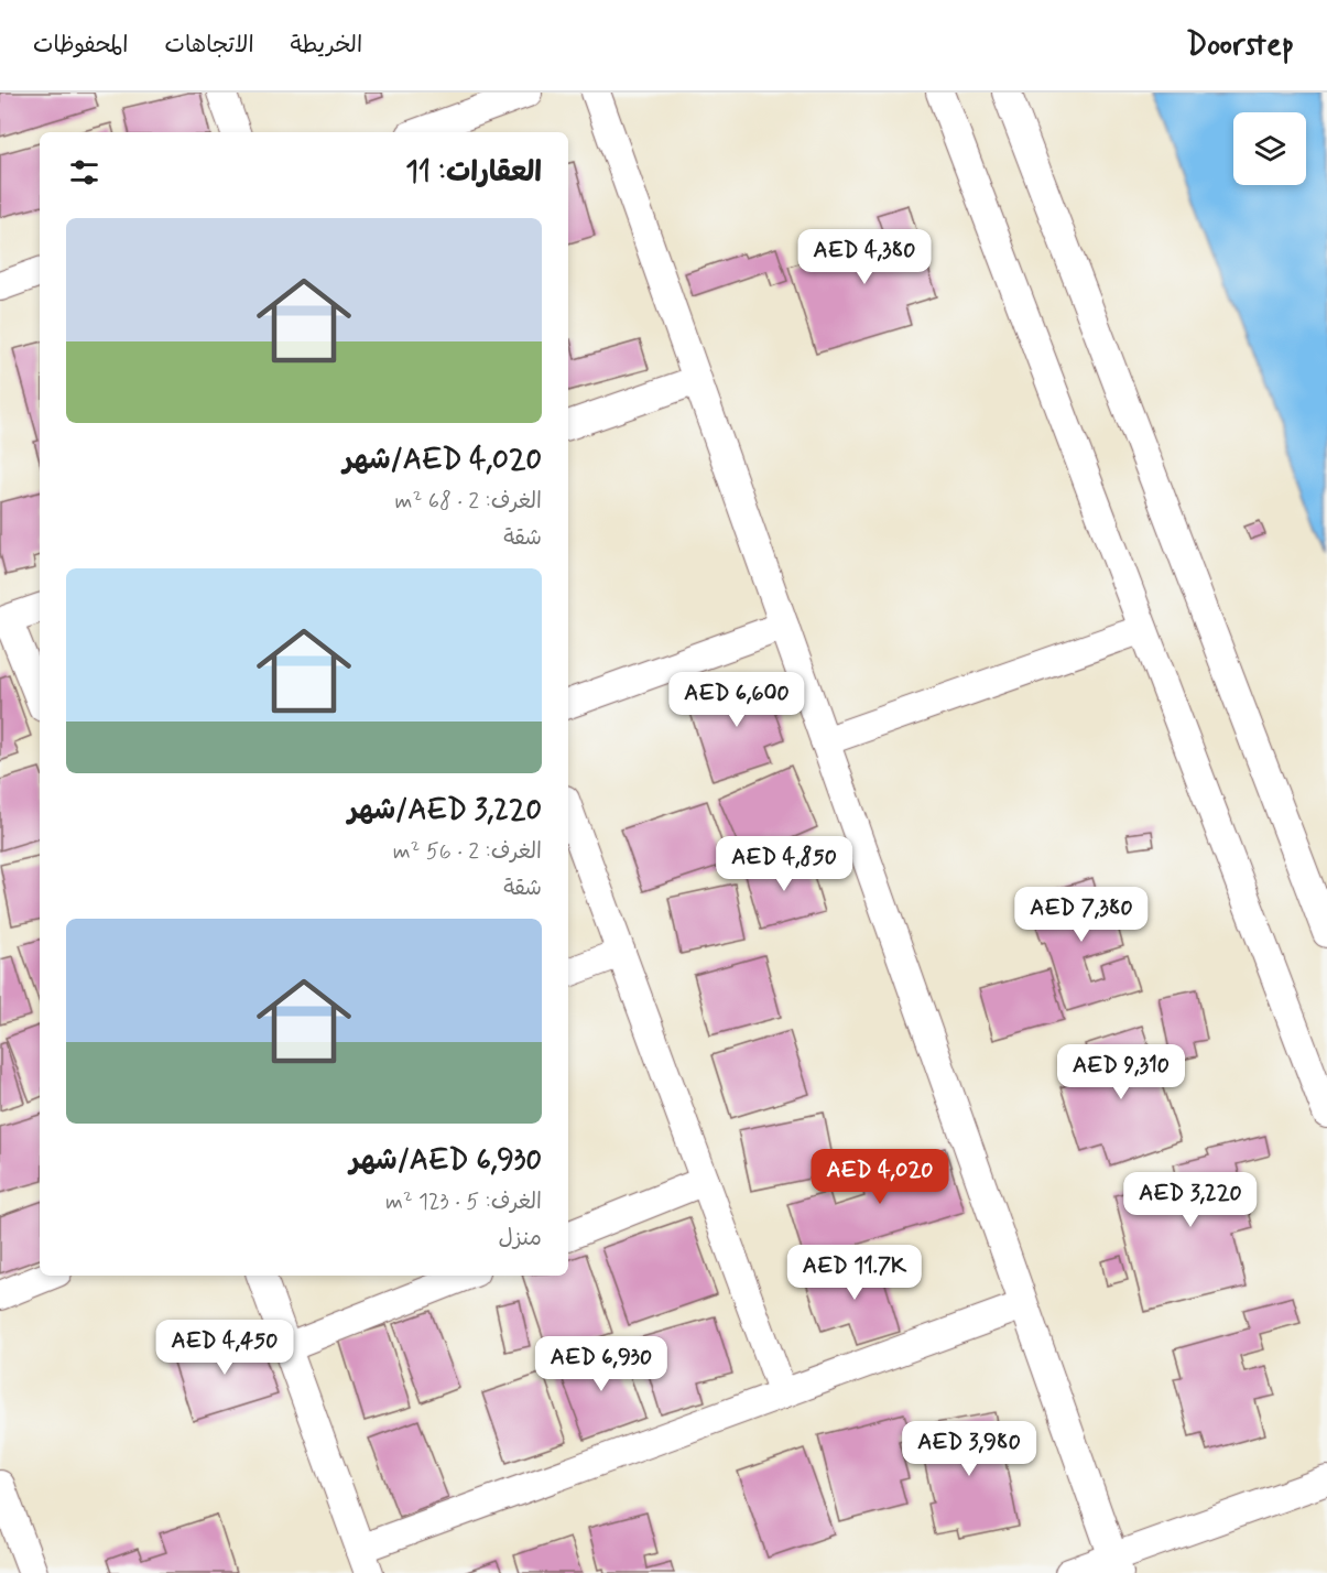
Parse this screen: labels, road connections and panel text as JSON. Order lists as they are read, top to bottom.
{
  "page": {
    "header": "Doorstep",
    "nav": ["الخريطة", "الاتجاهات", "المحفوظات"],
    "heading": "العقارات: 11",
    "list": [
      {
        "name": "AED 4,020/شهر",
        "note": "الغرف: 2 · 68 m² · شقة"
      },
      {
        "name": "AED 3,220/شهر",
        "note": "الغرف: 2 · 56 m² · شقة"
      },
      {
        "name": "AED 6,930/شهر",
        "note": "الغرف: 5 · 123 m² · منزل"
      }
    ],
    "price": [
      "AED 4,380",
      "AED 6,600",
      "AED 4,850",
      "AED 7,380",
      "AED 9,310",
      "AED 4,020",
      "AED 3,220",
      "AED 11.7K",
      "AED 4,450",
      "AED 6,930",
      "AED 3,980"
    ]
  }
}
